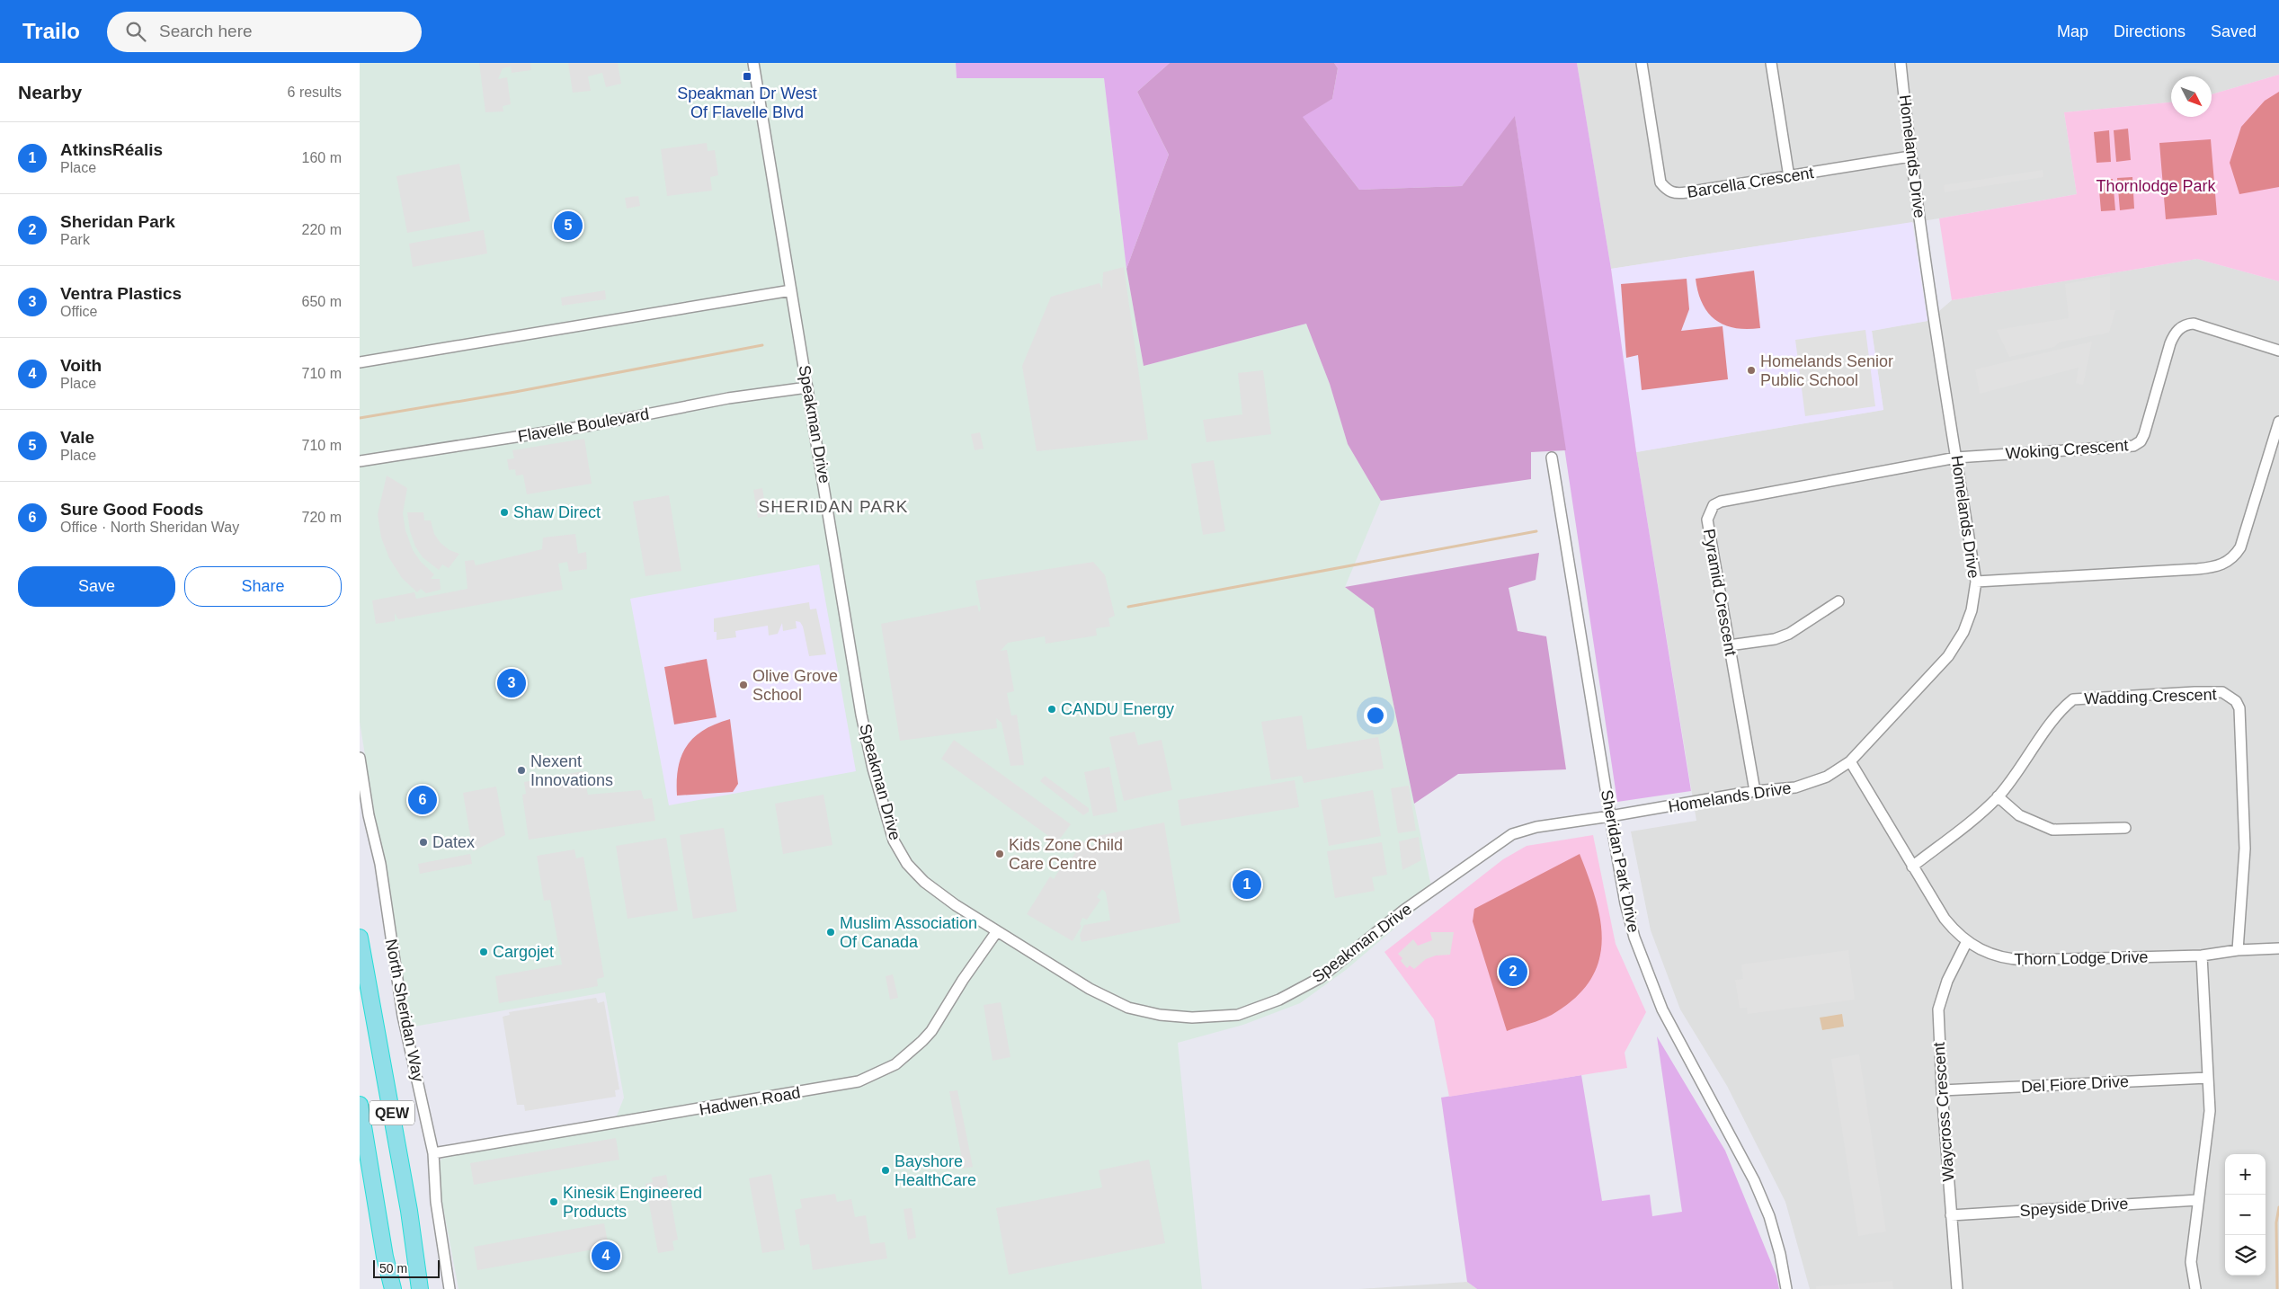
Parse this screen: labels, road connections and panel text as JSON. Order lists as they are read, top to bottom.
{
  "streets": {
    "highway": ["QEW"],
    "street": [
      "Homelands Drive",
      "Barcella Crescent",
      "Speakman Drive",
      "Flavelle Boulevard",
      "Woking Crescent",
      "Pyramid Crescent",
      "Wadding Crescent",
      "Sheridan Park Drive",
      "Thorn Lodge Drive",
      "North Sheridan Way",
      "Del Fiore Drive",
      "Hadwen Road",
      "Waycross Crescent",
      "Speyside Drive"
    ]
  },
  "crossings": [
    ["Homelands Drive", "Barcella Crescent"],
    ["Homelands Drive", "Speakman Drive"],
    ["Homelands Drive", "Woking Crescent"],
    ["Homelands Drive", "Pyramid Crescent"],
    ["Homelands Drive", "Sheridan Park Drive"],
    ["Homelands Drive", "Thorn Lodge Drive"],
    ["Speakman Drive", "Flavelle Boulevard"],
    ["Speakman Drive", "Sheridan Park Drive"],
    ["Speakman Drive", "Hadwen Road"],
    ["Woking Crescent", "Pyramid Crescent"],
    ["Wadding Crescent", "Thorn Lodge Drive"],
    ["Thorn Lodge Drive", "Waycross Crescent"],
    ["North Sheridan Way", "Hadwen Road"],
    ["Del Fiore Drive", "Waycross Crescent"],
    ["Waycross Crescent", "Speyside Drive"]
  ],
  "districts": ["SHERIDAN PARK"],
  "parks": ["Thornlodge Park"],
  "places": {
    "transit": ["Speakman Dr West Of Flavelle Blvd"],
    "other": [
      "Homelands Senior Public School",
      "Shaw Direct",
      "Olive Grove School",
      "CANDU Energy",
      "Nexent Innovations",
      "Datex",
      "Kids Zone Child Care Centre",
      "Muslim Association Of Canada",
      "Cargojet",
      "Bayshore HealthCare",
      "Kinesik Engineered Products"
    ]
  },
  "scale_bar": "50 m",
  "north": "bottom right",
  "page": {
    "header": "Trailo",
    "search": "Search here",
    "nav": ["Map", "Directions", "Saved"],
    "heading": ["Nearby", "6 results"],
    "list": [
      {
        "mark": "1",
        "name": "AtkinsRéalis",
        "note": "Place",
        "value": "160 m"
      },
      {
        "mark": "2",
        "name": "Sheridan Park",
        "note": "Park",
        "value": "220 m"
      },
      {
        "mark": "3",
        "name": "Ventra Plastics",
        "note": "Office",
        "value": "650 m"
      },
      {
        "mark": "4",
        "name": "Voith",
        "note": "Place",
        "value": "710 m"
      },
      {
        "mark": "5",
        "name": "Vale",
        "note": "Place",
        "value": "710 m"
      },
      {
        "mark": "6",
        "name": "Sure Good Foods",
        "note": "Office · North Sheridan Way",
        "value": "720 m"
      }
    ],
    "pins": [
      "5",
      "3",
      "6",
      "1",
      "2",
      "4"
    ],
    "buttons": ["Save", "Share"],
    "map_buttons": ["+", "−"],
    "scale": "50 m"
  }
}
